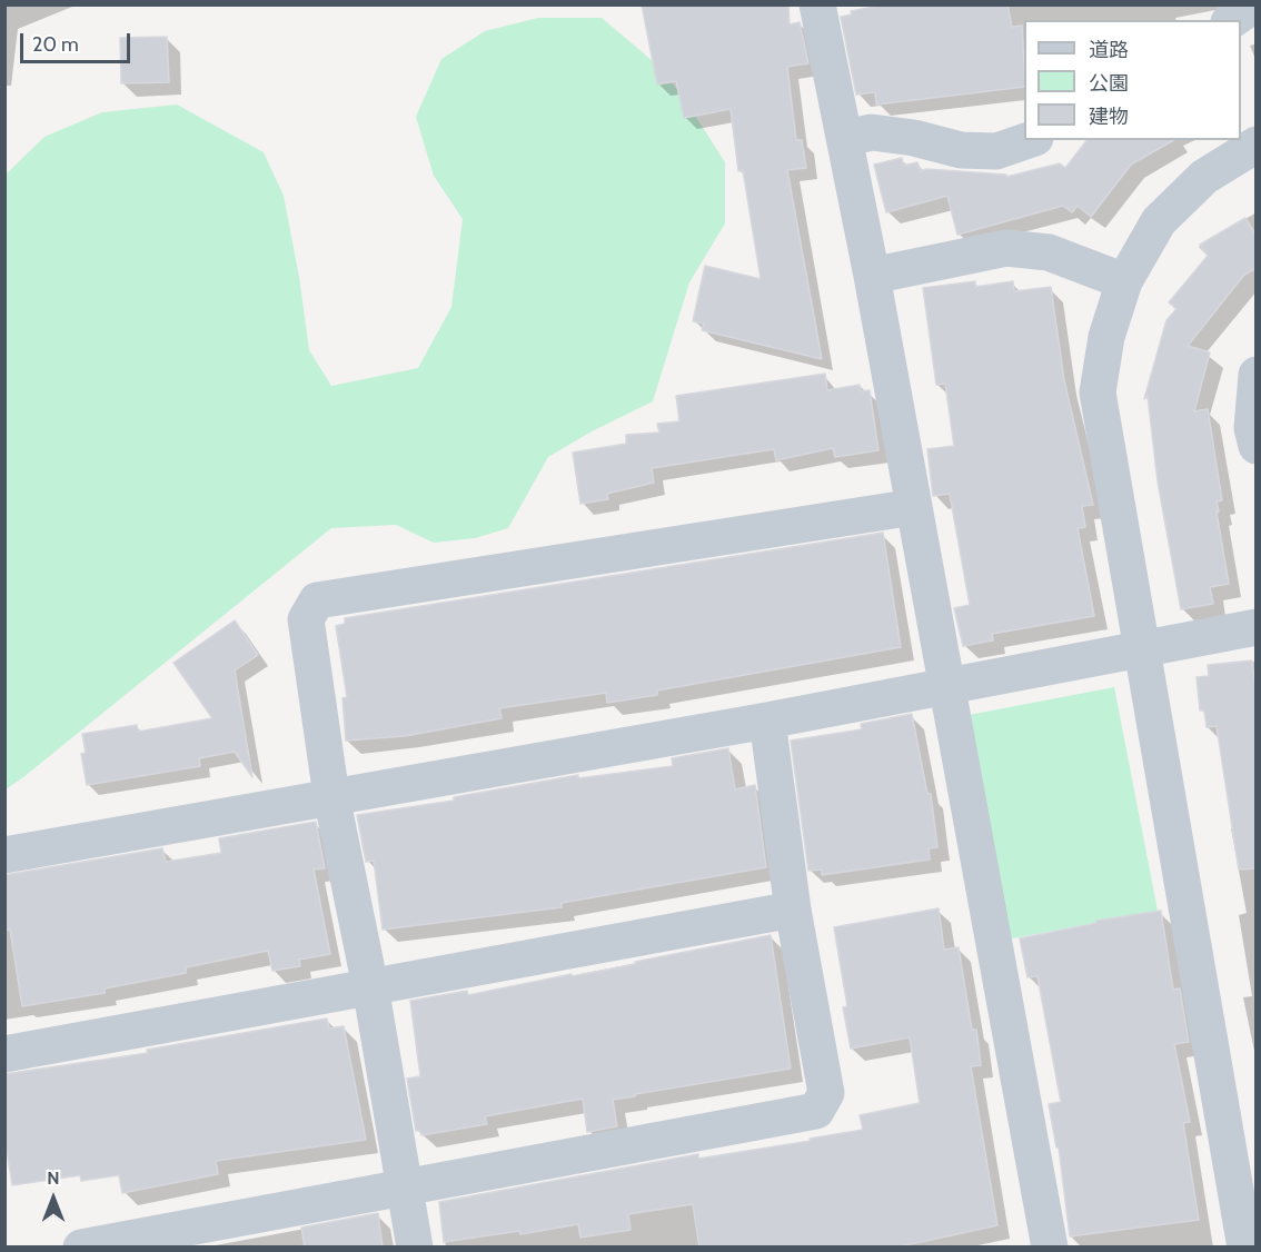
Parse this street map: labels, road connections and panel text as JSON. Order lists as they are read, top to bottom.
{
  "legend": ["道路", "公園", "建物"],
  "scale_bar": "20 m",
  "north": "top"
}
